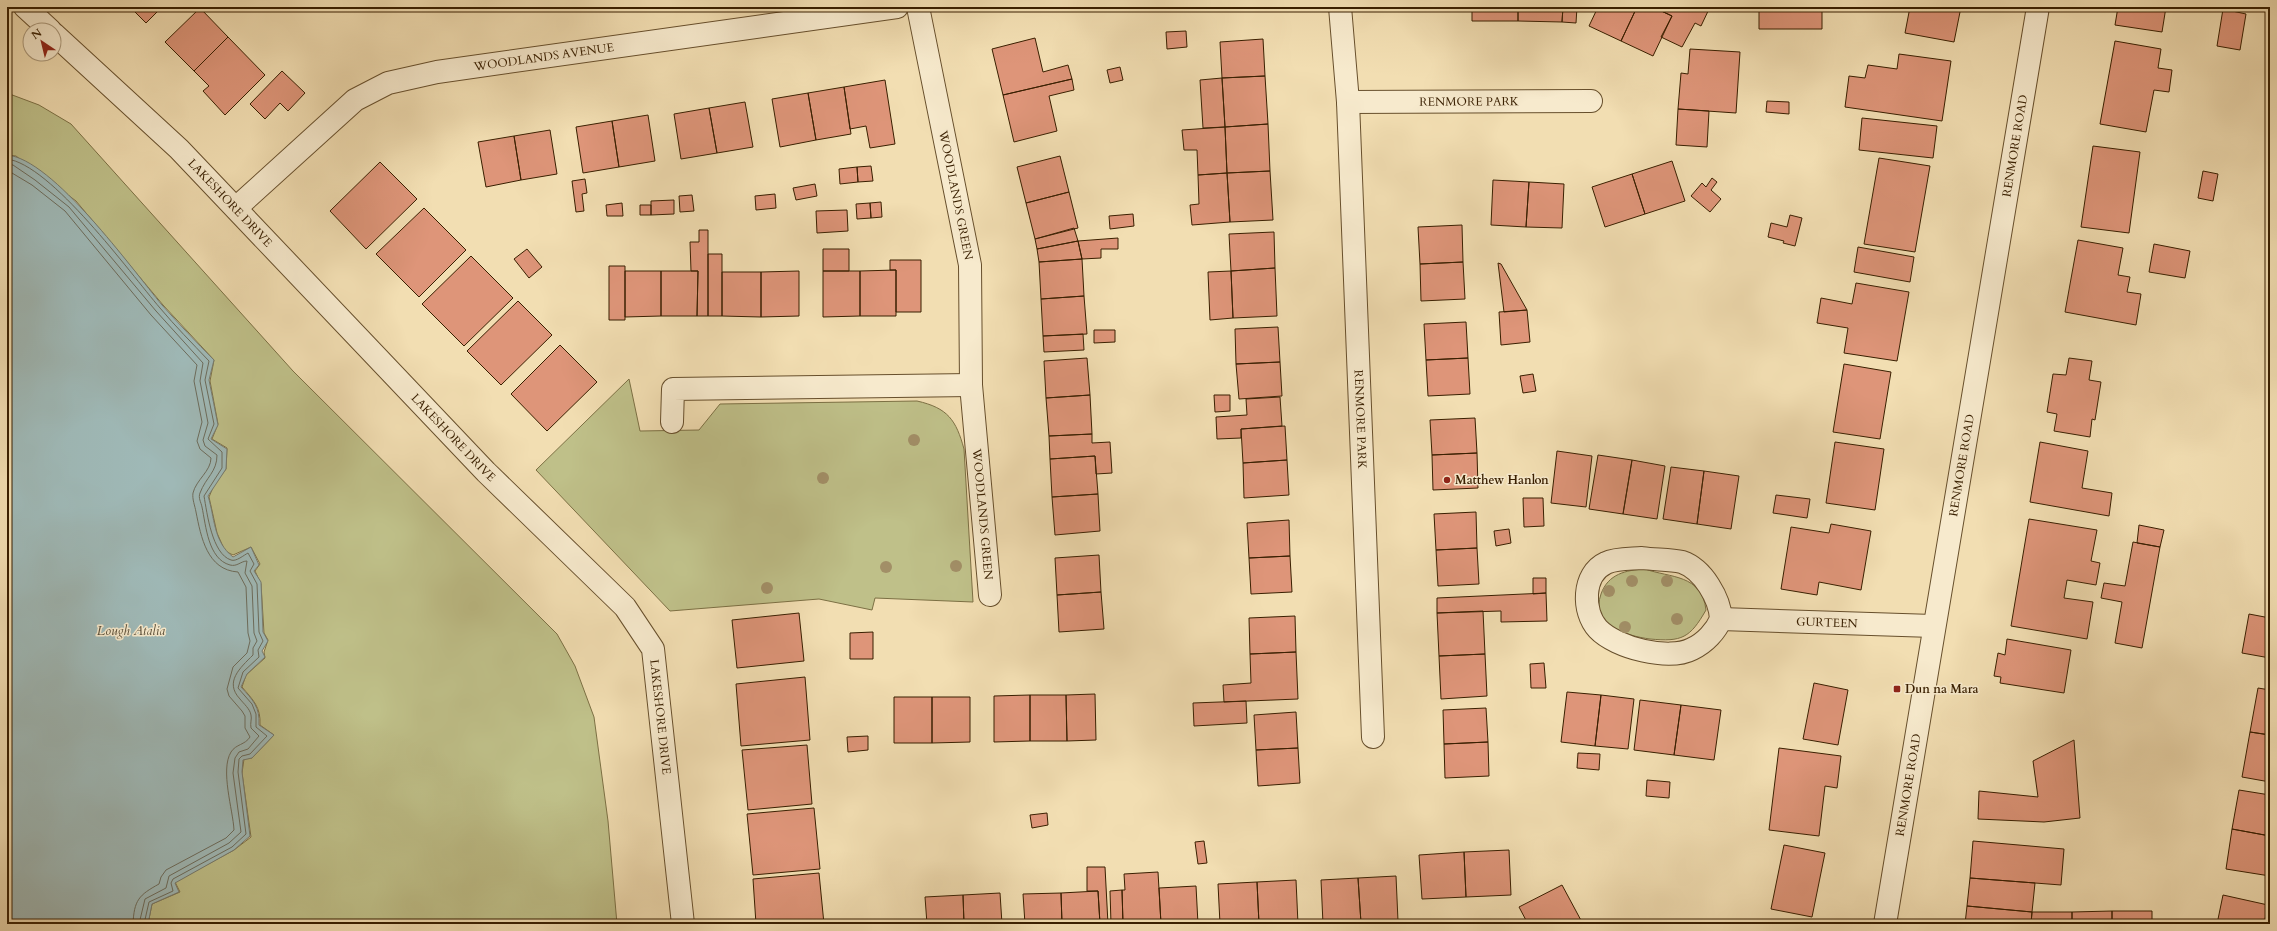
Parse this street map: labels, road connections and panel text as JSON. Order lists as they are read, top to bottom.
{
  "streets": {
    "street": [
      "WOODLANDS AVENUE",
      "RENMORE PARK",
      "RENMORE ROAD",
      "WOODLANDS GREEN",
      "LAKESHORE DRIVE",
      "GURTEEN"
    ]
  },
  "crossings": [
    ["WOODLANDS AVENUE", "LAKESHORE DRIVE"],
    ["RENMORE ROAD", "GURTEEN"]
  ],
  "water": ["Lough Atalia"],
  "places": {
    "other": ["Matthew Hanlon"],
    "transit": ["Dun na Mara"]
  },
  "north": "top left"
}
